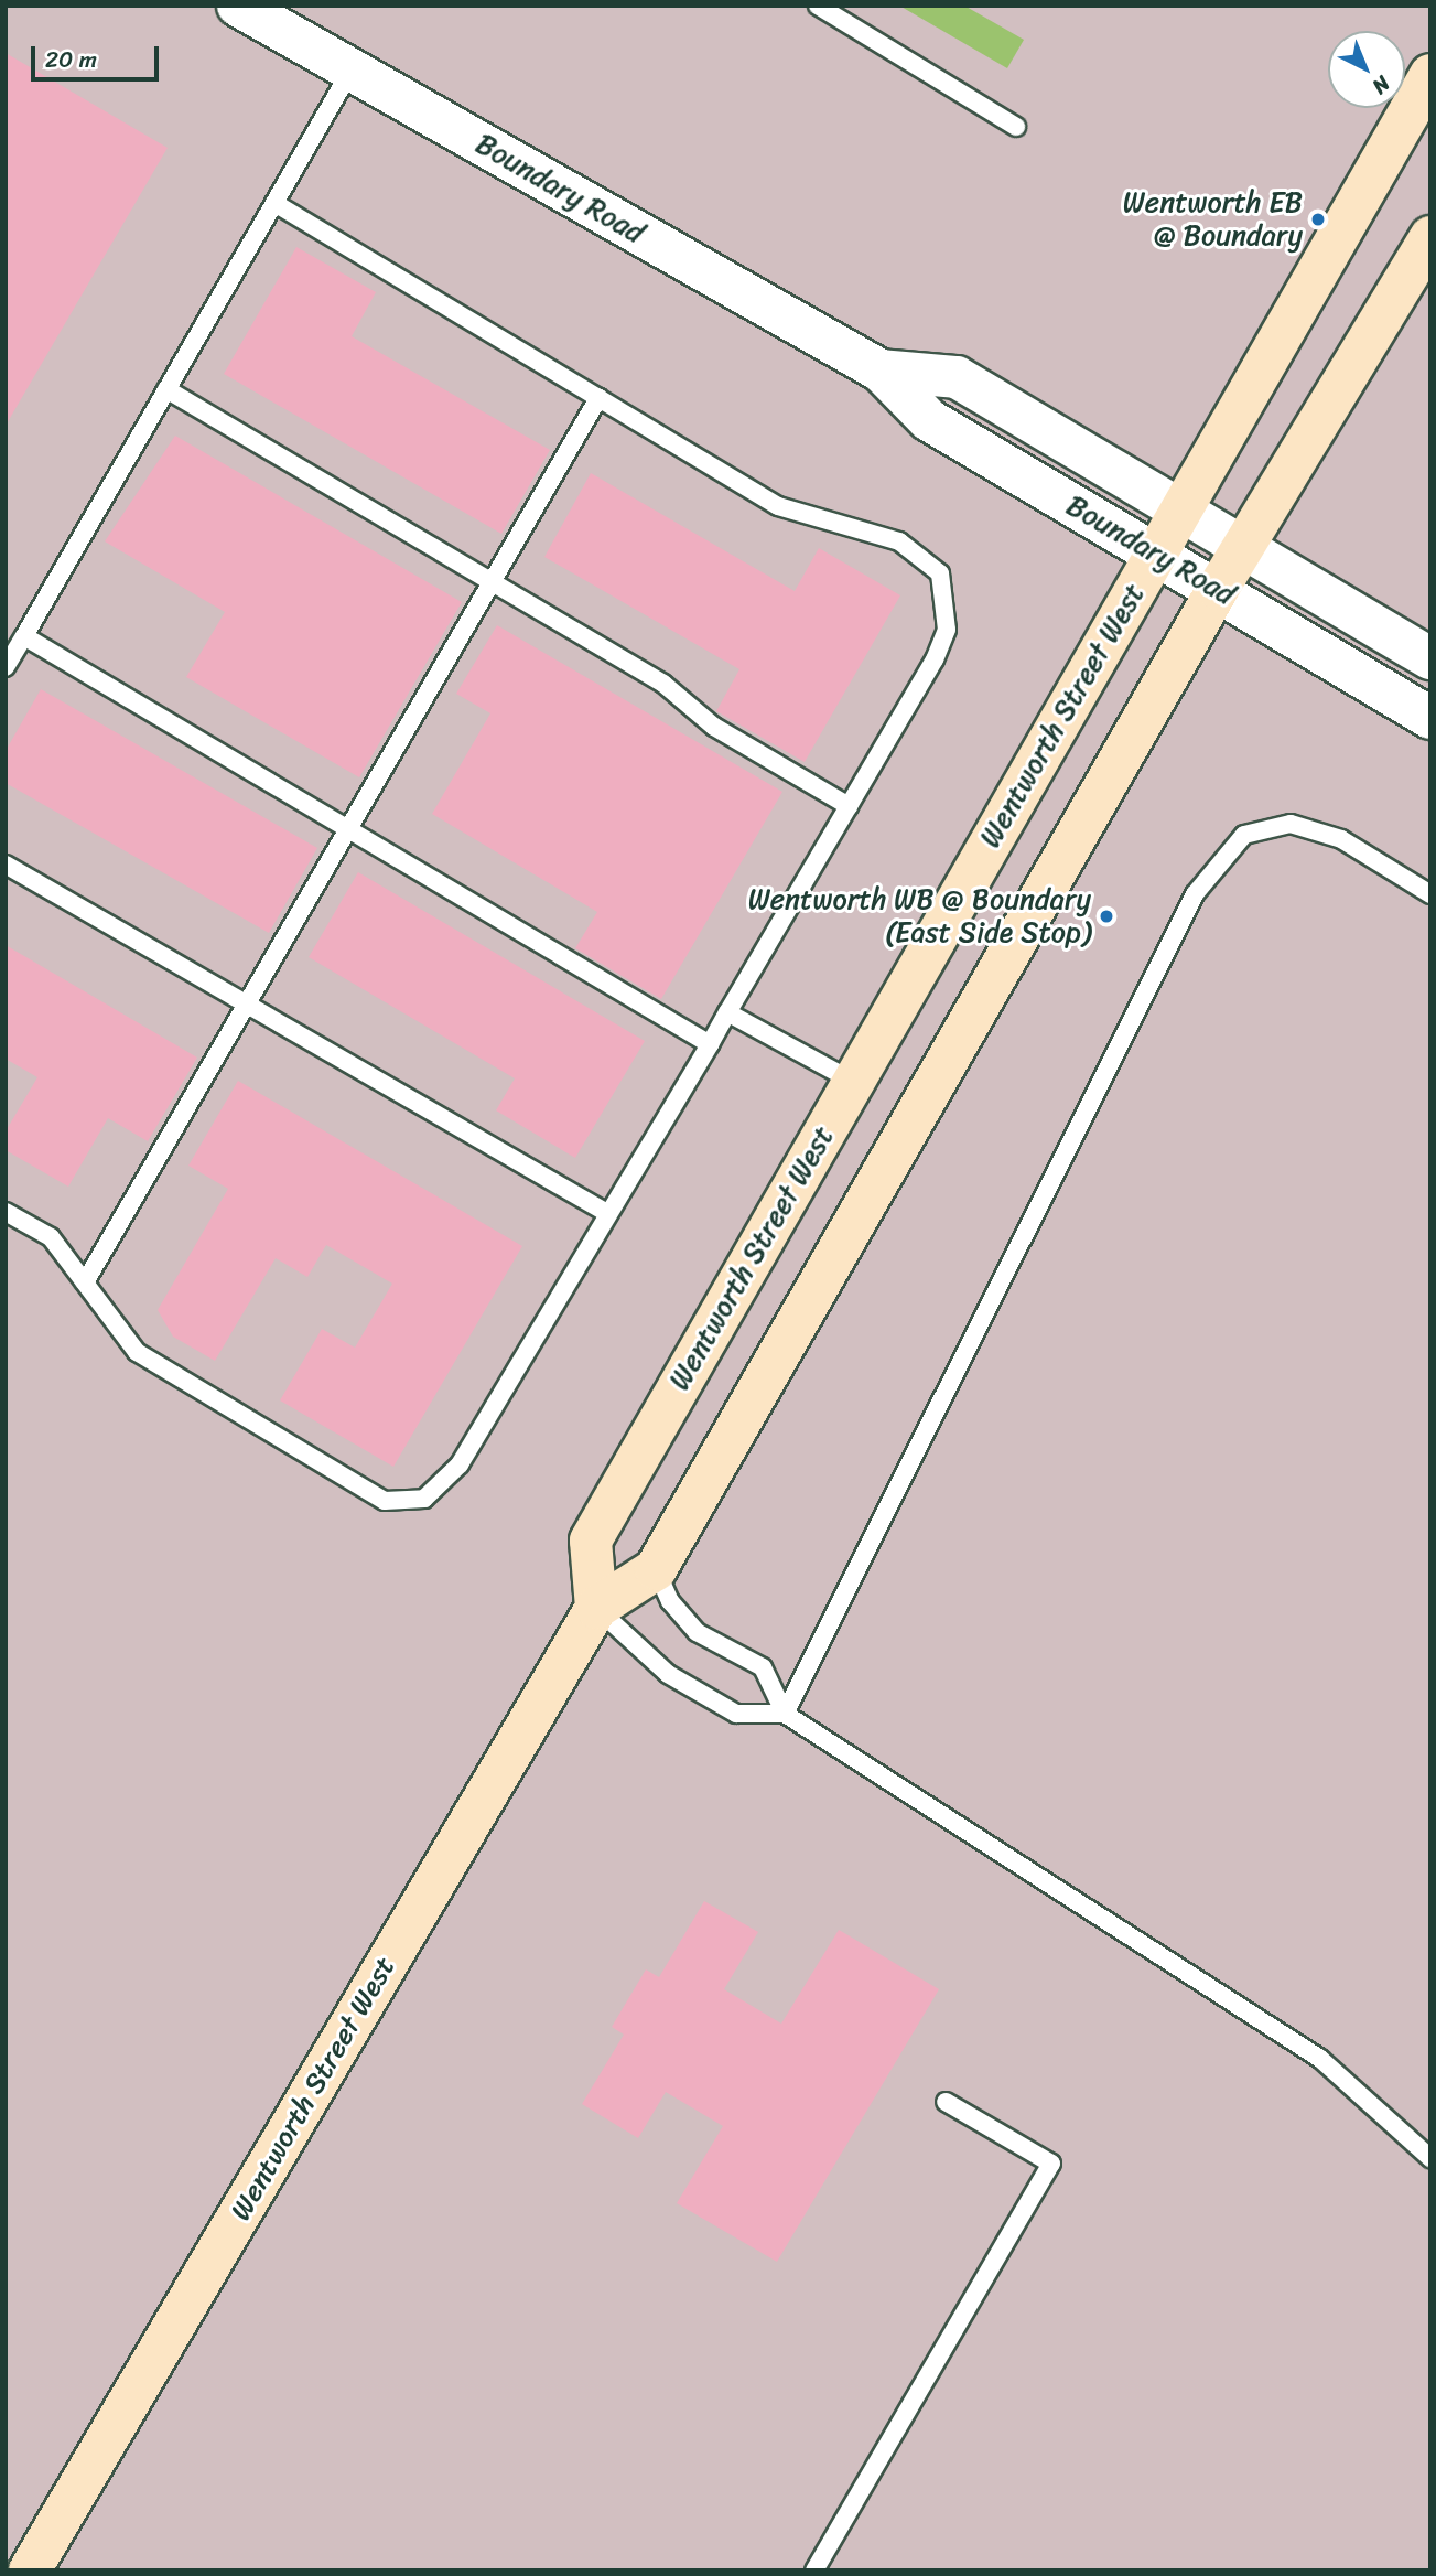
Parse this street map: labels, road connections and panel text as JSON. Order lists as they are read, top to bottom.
{
  "streets": {
    "main road": ["Wentworth Street West"],
    "street": ["Boundary Road"]
  },
  "crossings": [
    ["Boundary Road", "Wentworth Street West"]
  ],
  "places": ["Wentworth EB @ Boundary", "Wentworth WB @ Boundary (East Side Stop)"],
  "scale_bar": "20 m",
  "north": "bottom right"
}
